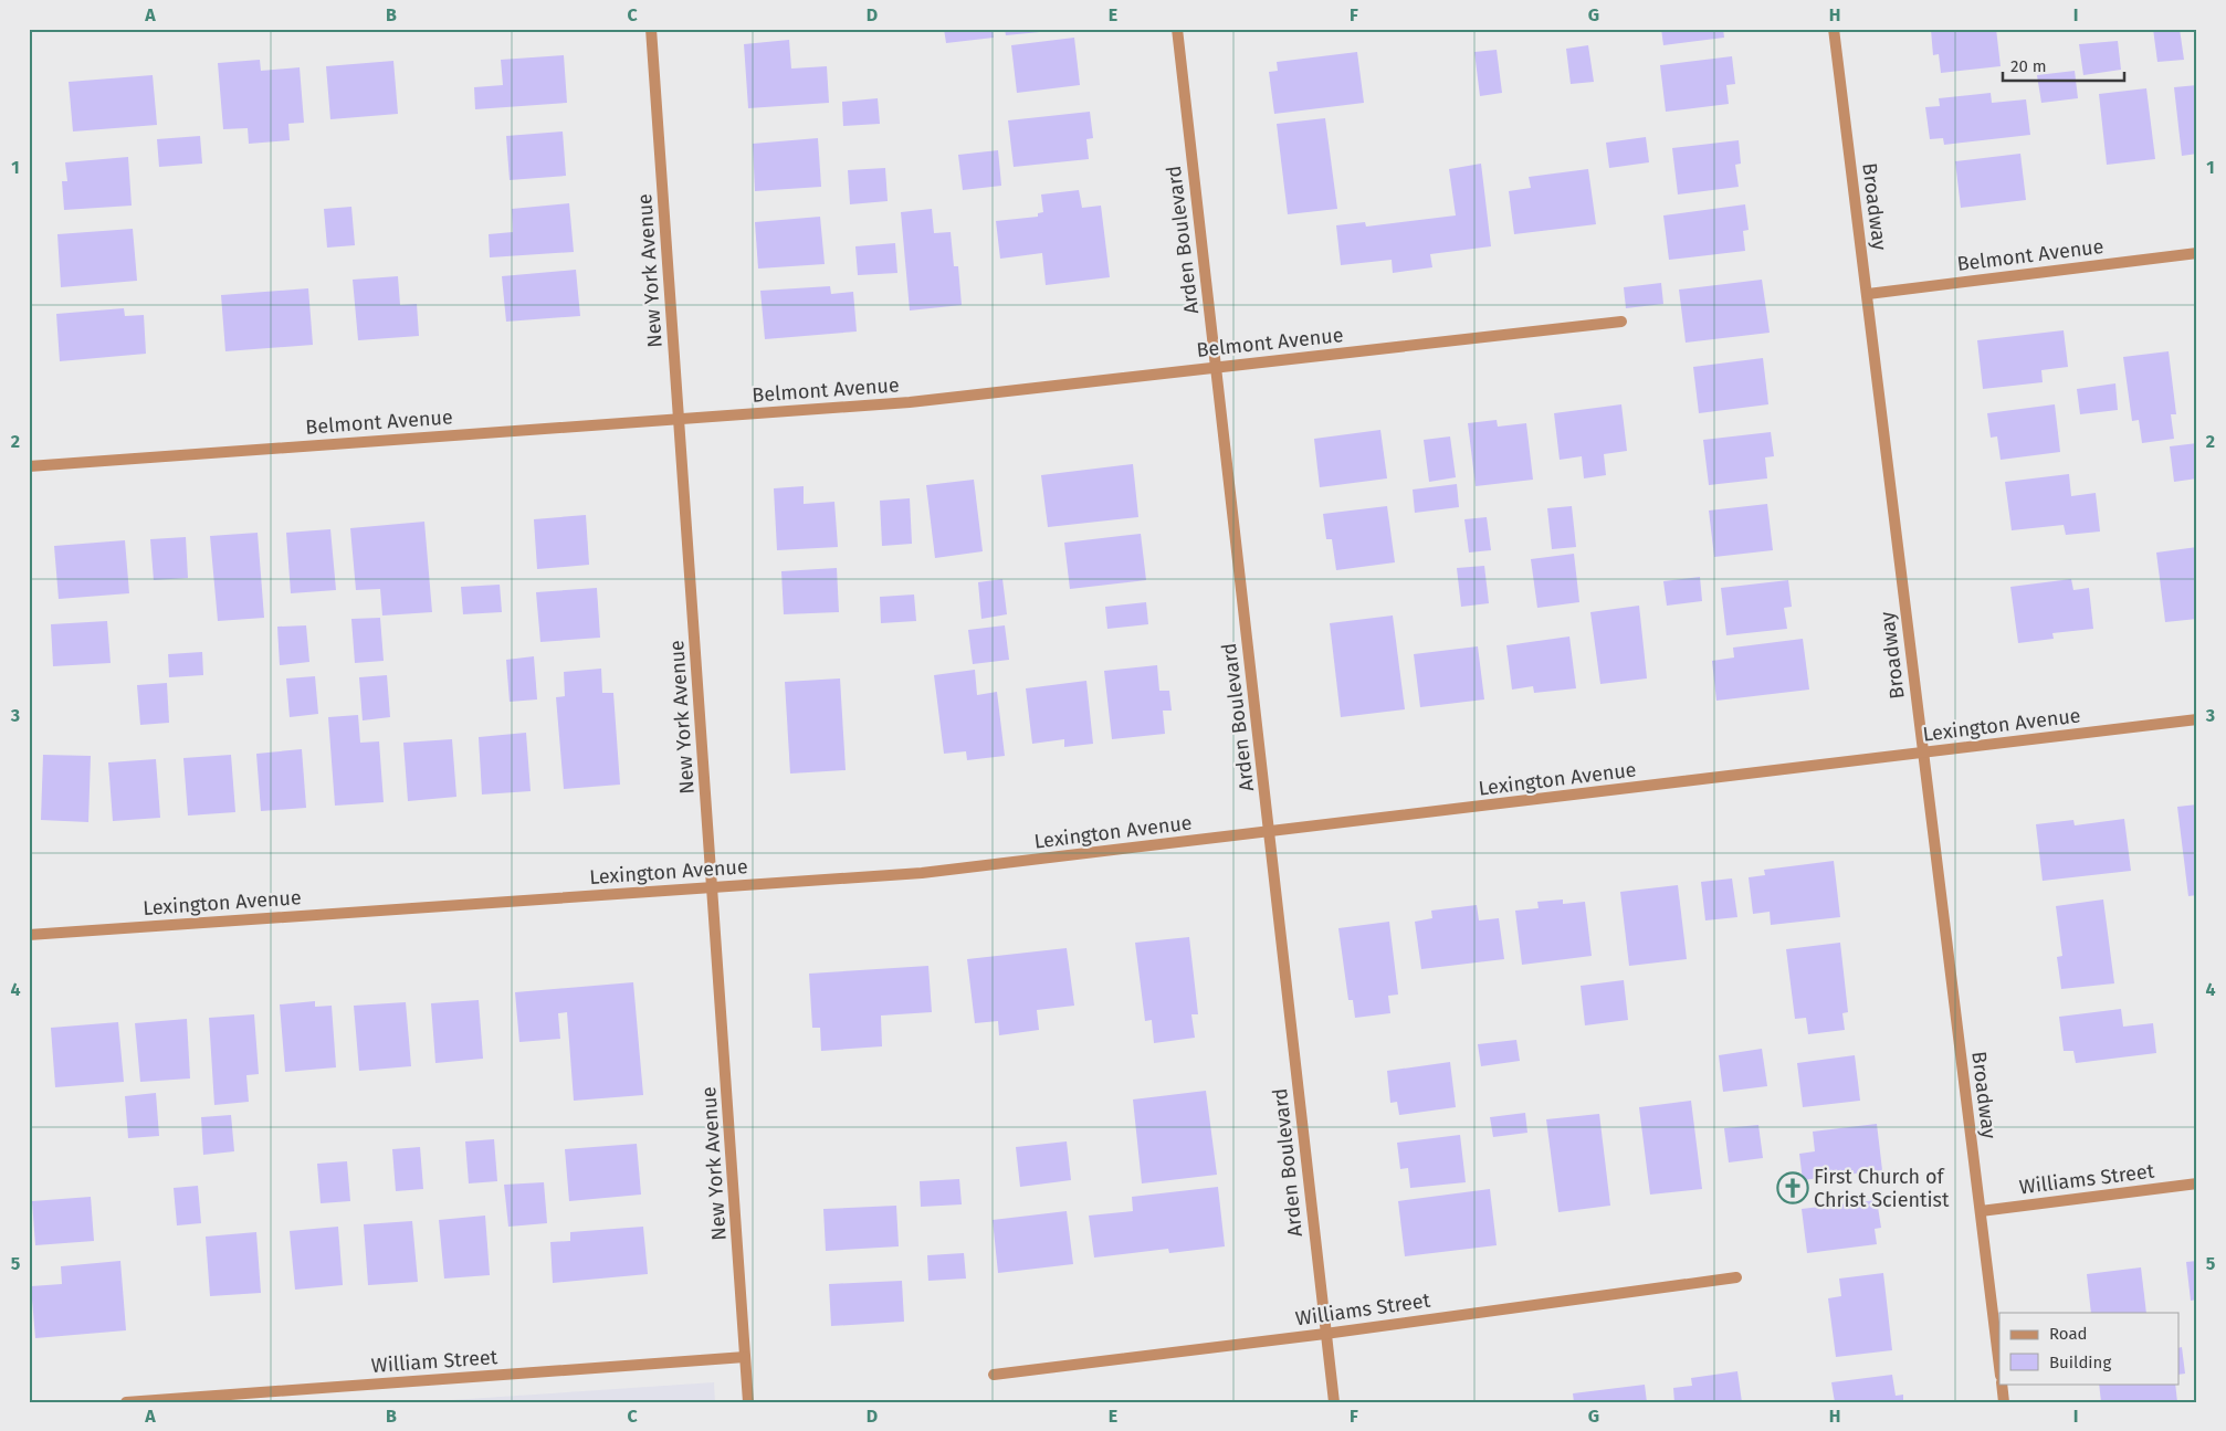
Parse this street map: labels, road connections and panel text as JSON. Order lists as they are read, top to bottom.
{
  "streets": {
    "street": [
      "Broadway",
      "Arden Boulevard",
      "Belmont Avenue",
      "New York Avenue",
      "Lexington Avenue",
      "Williams Street",
      "William Street"
    ]
  },
  "crossings": [
    ["Broadway", "Belmont Avenue"],
    ["Broadway", "Lexington Avenue"],
    ["Broadway", "Williams Street"],
    ["Arden Boulevard", "Belmont Avenue"],
    ["Arden Boulevard", "Lexington Avenue"],
    ["Arden Boulevard", "Williams Street"],
    ["Belmont Avenue", "New York Avenue"],
    ["New York Avenue", "Lexington Avenue"],
    ["New York Avenue", "William Street"]
  ],
  "places": {
    "church": ["First Church of Christ Scientist"]
  },
  "legend": ["Road", "Building"],
  "scale_bar": "20 m",
  "grid": {
    "columns": [
      "A",
      "B",
      "C",
      "D",
      "E",
      "F",
      "G",
      "H",
      "I"
    ],
    "rows": [
      "1",
      "2",
      "3",
      "4",
      "5"
    ]
  }
}
